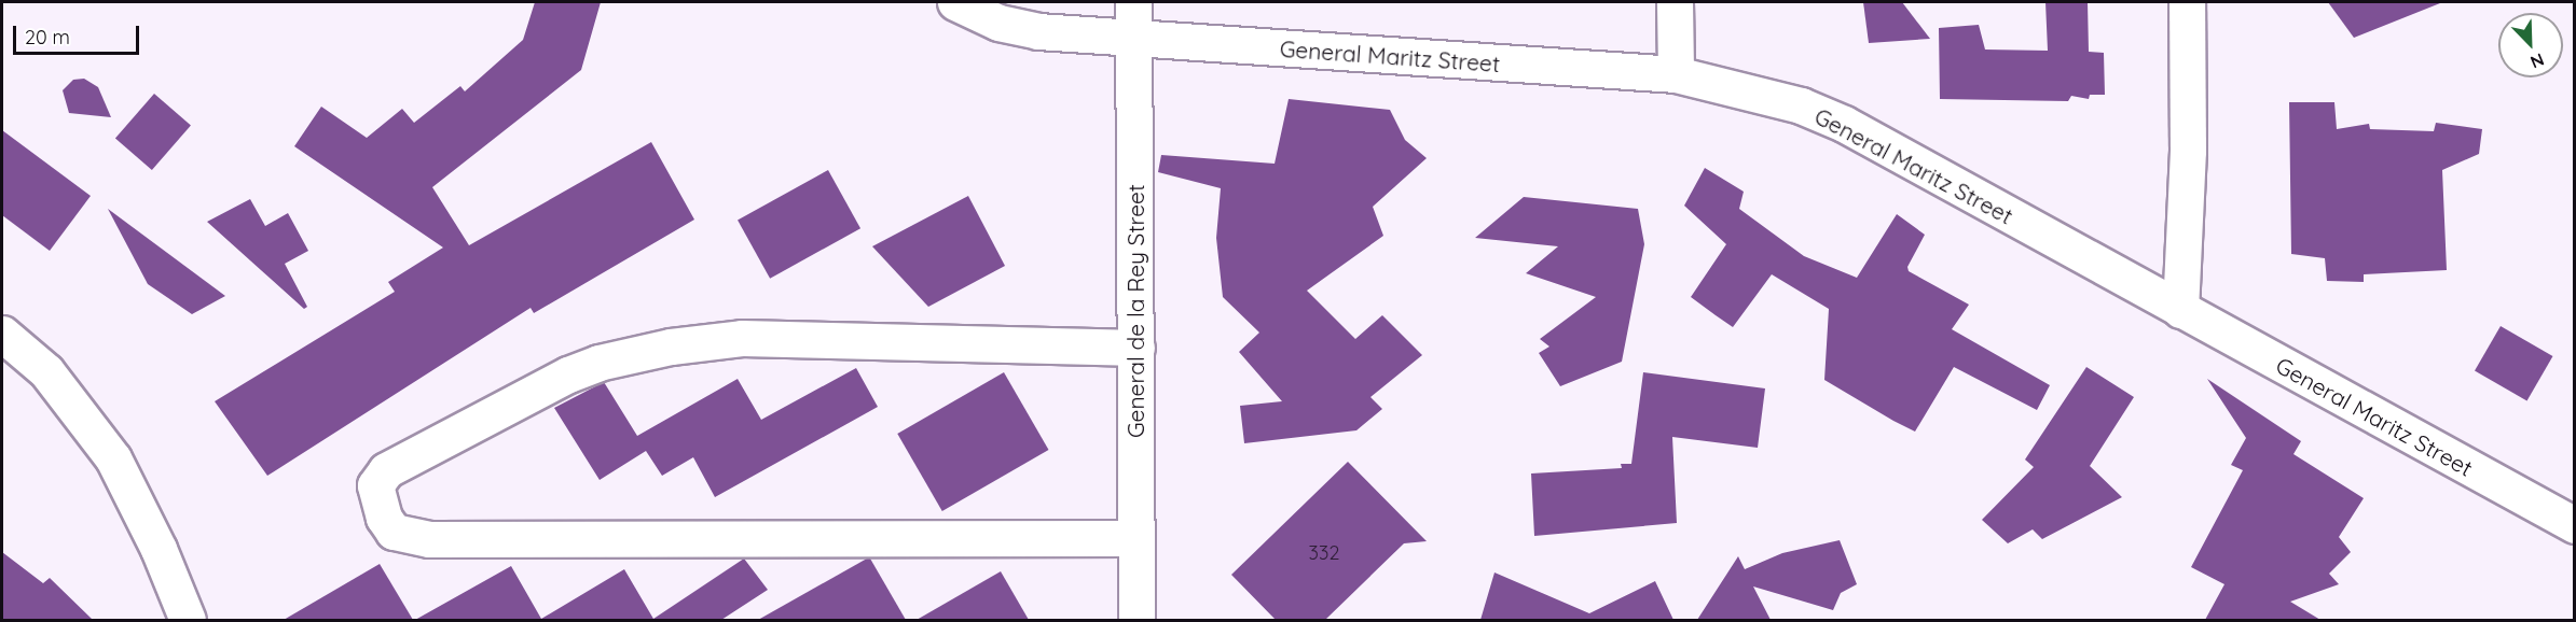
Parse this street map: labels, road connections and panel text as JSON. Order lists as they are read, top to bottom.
{
  "streets": {
    "street": ["General Maritz Street", "General de la Rey Street"]
  },
  "crossings": [
    ["General Maritz Street", "General de la Rey Street"]
  ],
  "house_numbers": ["332"],
  "scale_bar": "20 m",
  "north": "bottom right"
}
